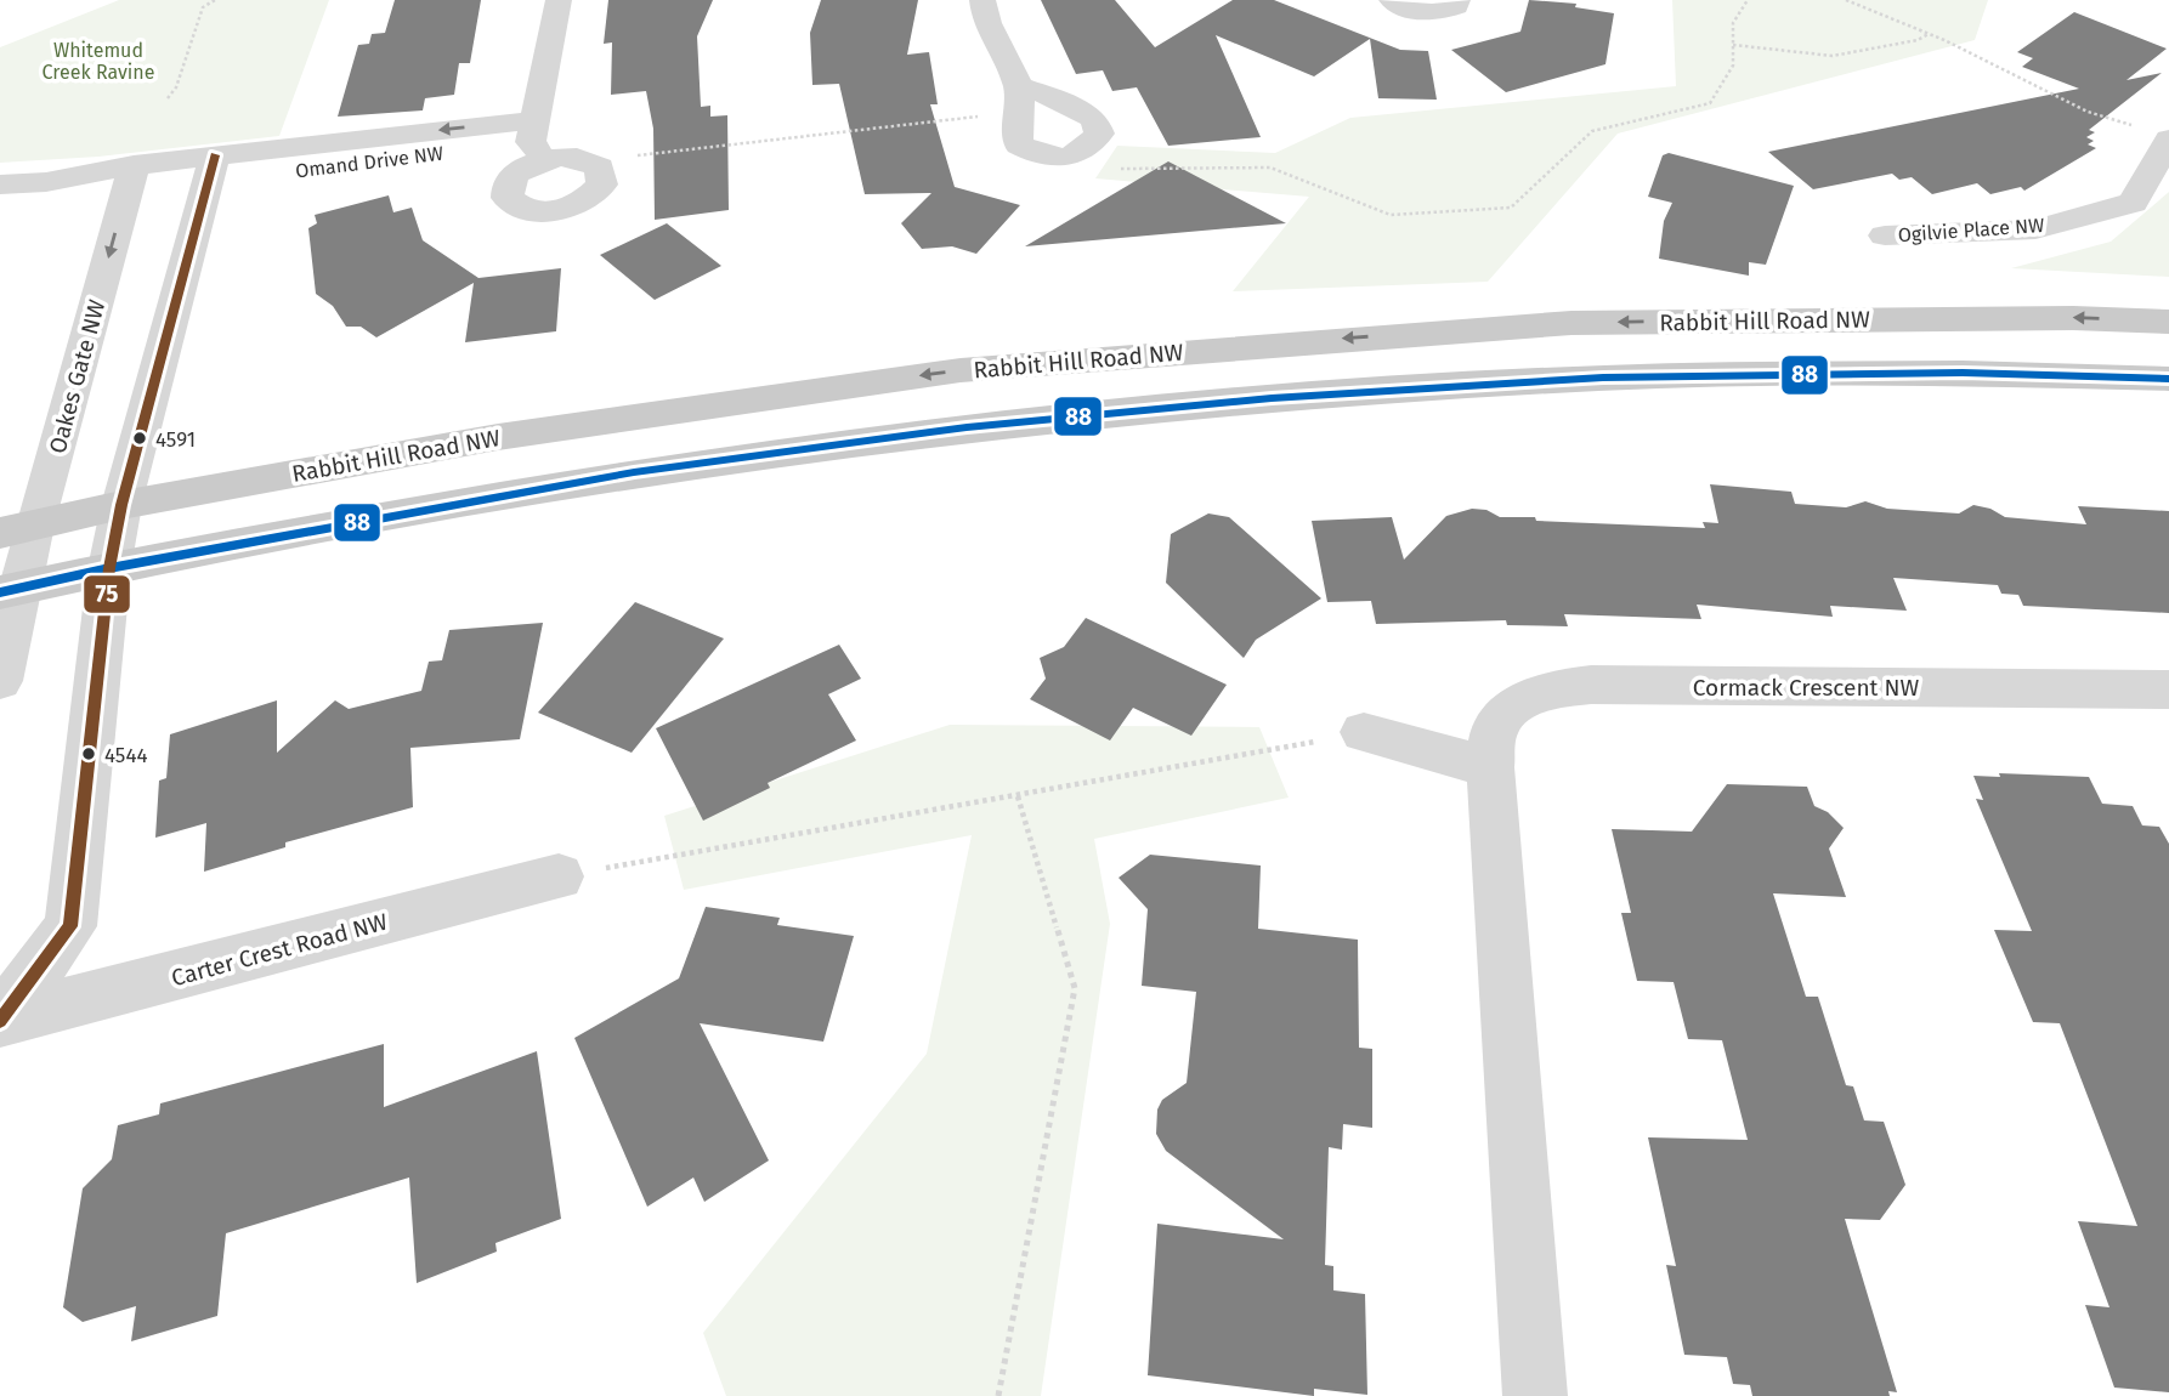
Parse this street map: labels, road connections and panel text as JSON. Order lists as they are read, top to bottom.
{
  "streets": {
    "main road": ["Rabbit Hill Road NW"],
    "street": [
      "Omand Drive NW",
      "Ogilvie Place NW",
      "Oakes Gate NW",
      "Cormack Crescent NW",
      "Carter Crest Road NW"
    ]
  },
  "crossings": [
    ["Omand Drive NW", "Oakes Gate NW"],
    ["Rabbit Hill Road NW", "Oakes Gate NW"]
  ],
  "parks": ["Whitemud Creek Ravine"],
  "places": ["4591", "4544"],
  "lines": ["transit line 75", "transit line 88"]
}
